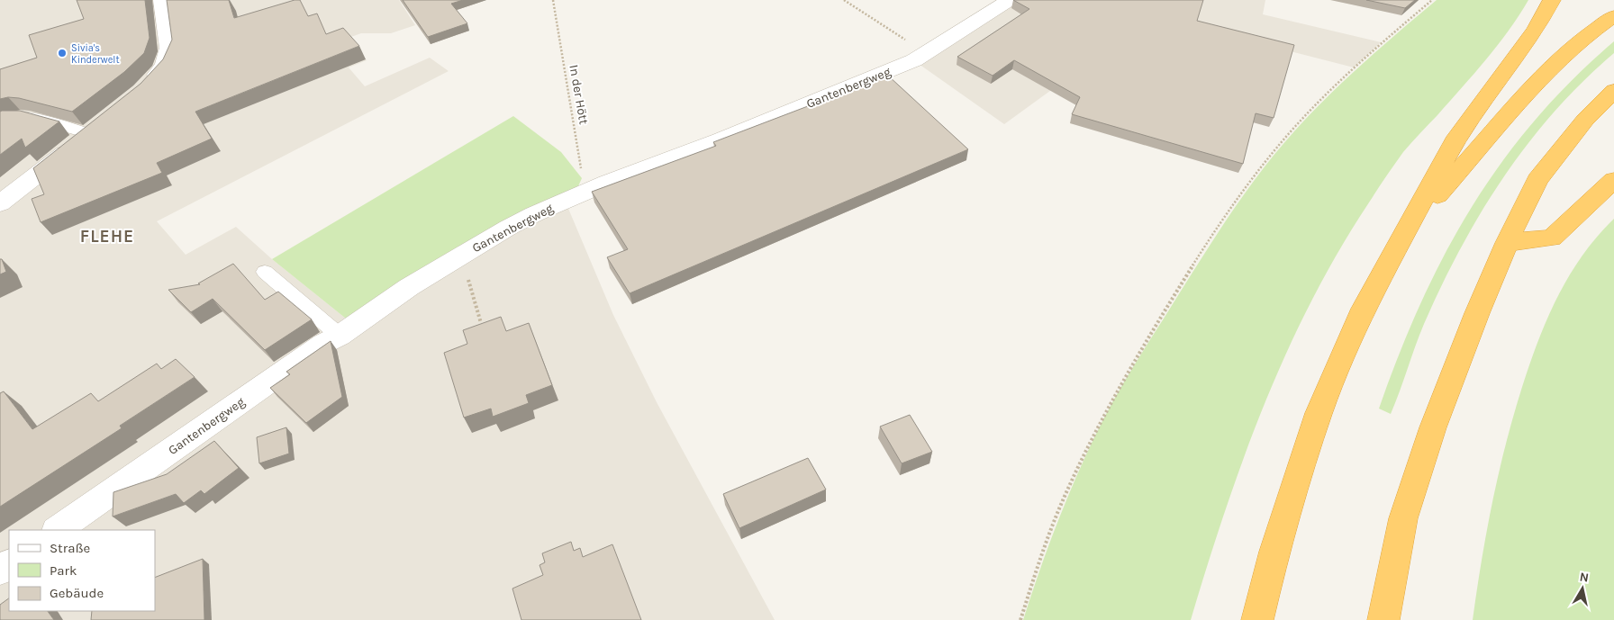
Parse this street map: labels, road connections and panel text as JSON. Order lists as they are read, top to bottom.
{
  "streets": {
    "street": ["Gantenbergweg"],
    "path": ["In der Hött"]
  },
  "crossings": [
    ["Gantenbergweg", "In der Hött"]
  ],
  "districts": ["FLEHE"],
  "places": ["Sivia's Kinderwelt"],
  "legend": ["Straße", "Park", "Gebäude"],
  "north": "top"
}
